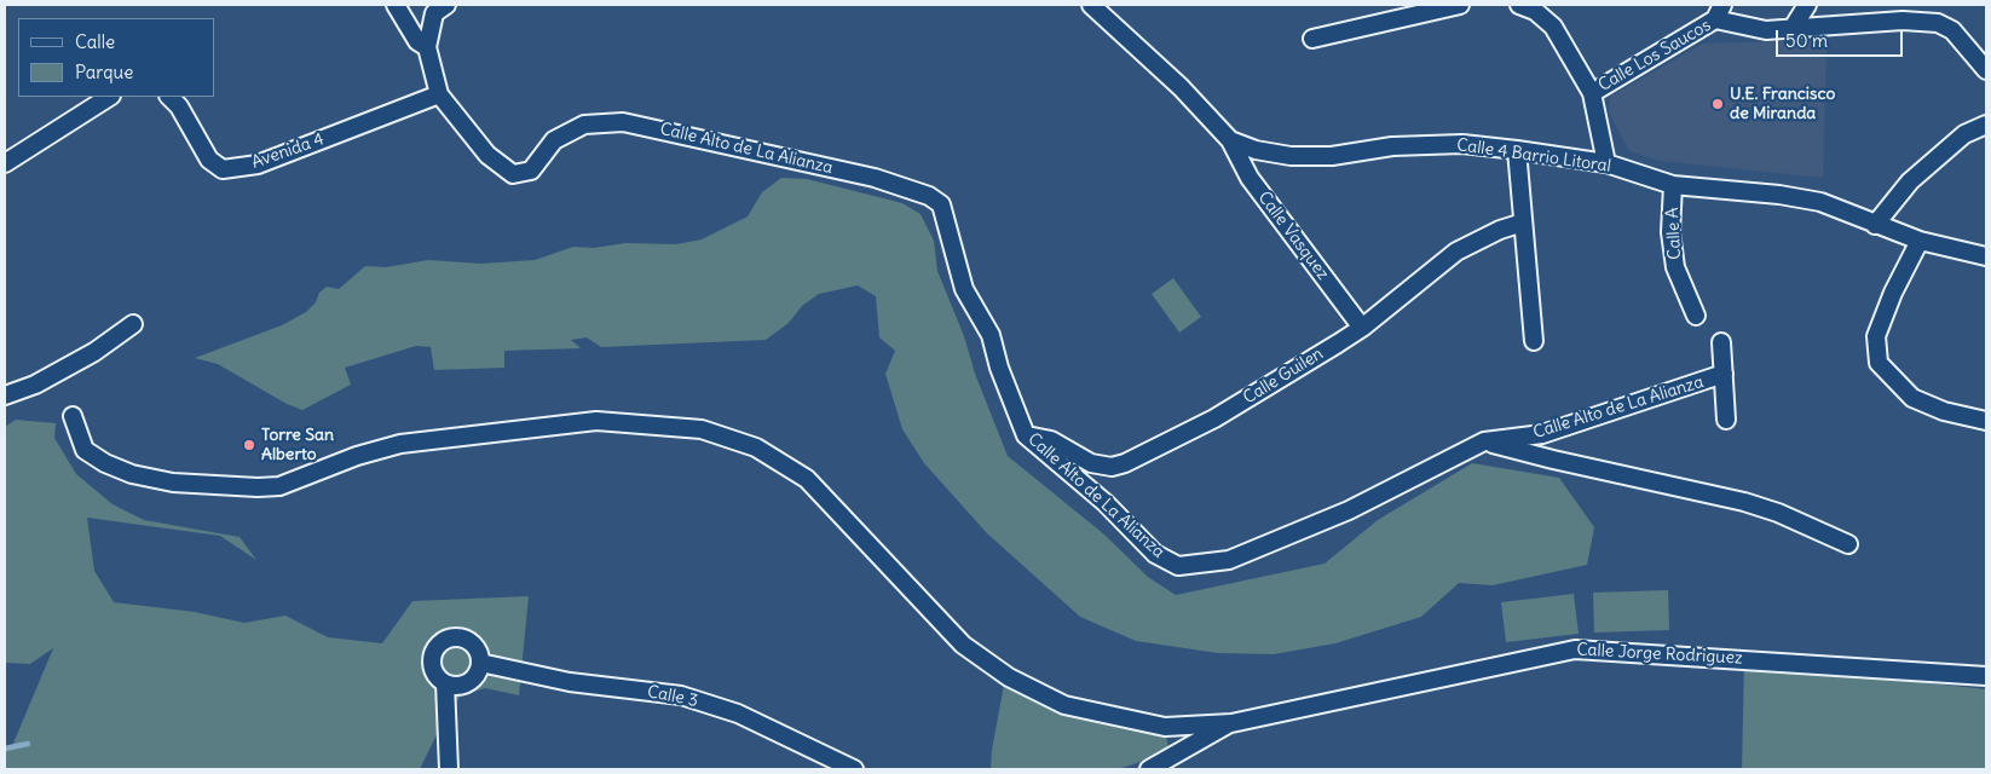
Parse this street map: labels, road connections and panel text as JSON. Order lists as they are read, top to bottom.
{
  "streets": {
    "street": [
      "Calle Los Saucos",
      "Calle Alto de La Alianza",
      "Avenida 4",
      "Calle 4 Barrio Litoral",
      "Calle A",
      "Calle Vasquez",
      "Calle Guilen",
      "Calle Jorge Rodriguez",
      "Calle 3"
    ]
  },
  "crossings": [
    ["Calle Alto de La Alianza", "Avenida 4"],
    ["Calle Alto de La Alianza", "Calle Guilen"],
    ["Calle 4 Barrio Litoral", "Calle A"],
    ["Calle 4 Barrio Litoral", "Calle Vasquez"],
    ["Calle Vasquez", "Calle Guilen"]
  ],
  "places": ["U.E. Francisco de Miranda", "Torre San Alberto"],
  "legend": ["Calle", "Parque"],
  "scale_bar": "50 m"
}
